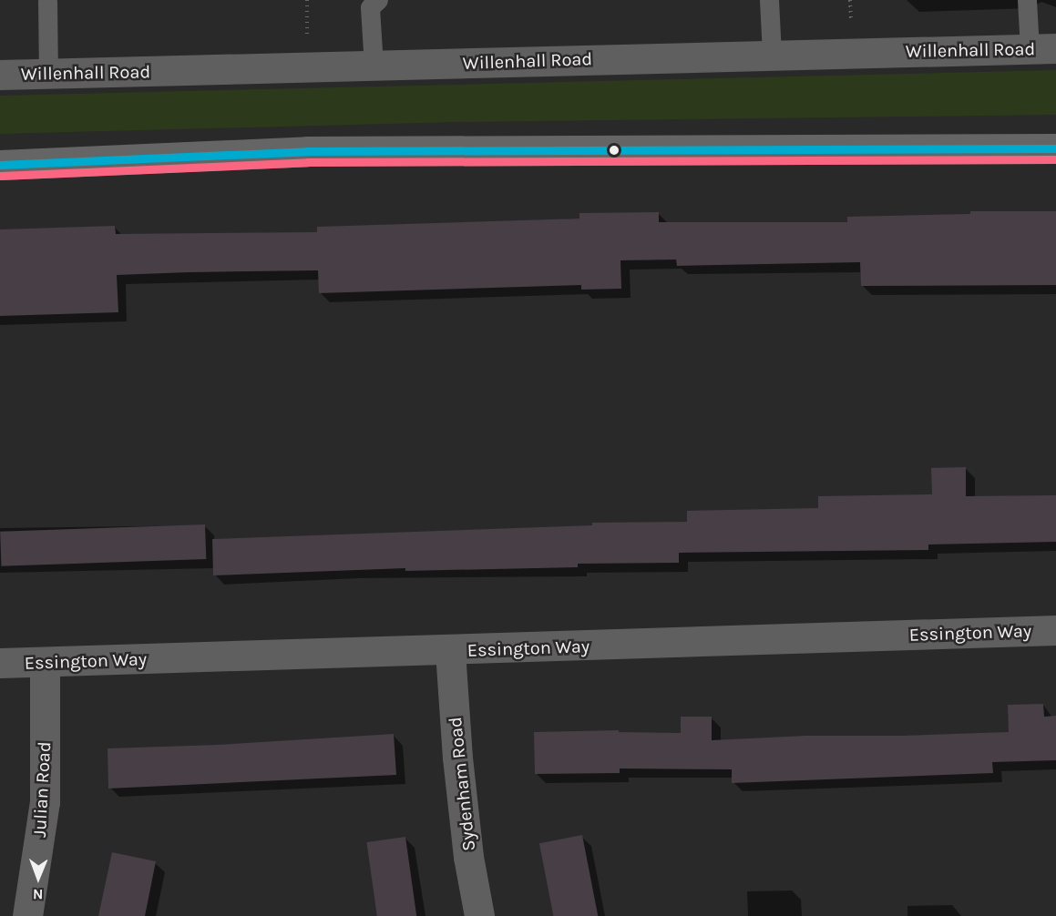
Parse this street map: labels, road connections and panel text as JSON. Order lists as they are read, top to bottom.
{
  "streets": {
    "street": [
      "Willenhall Road",
      "Essington Way",
      "Sydenham Road",
      "Julian Road"
    ]
  },
  "crossings": [
    ["Essington Way", "Sydenham Road"],
    ["Essington Way", "Julian Road"]
  ],
  "north": "bottom"
}
